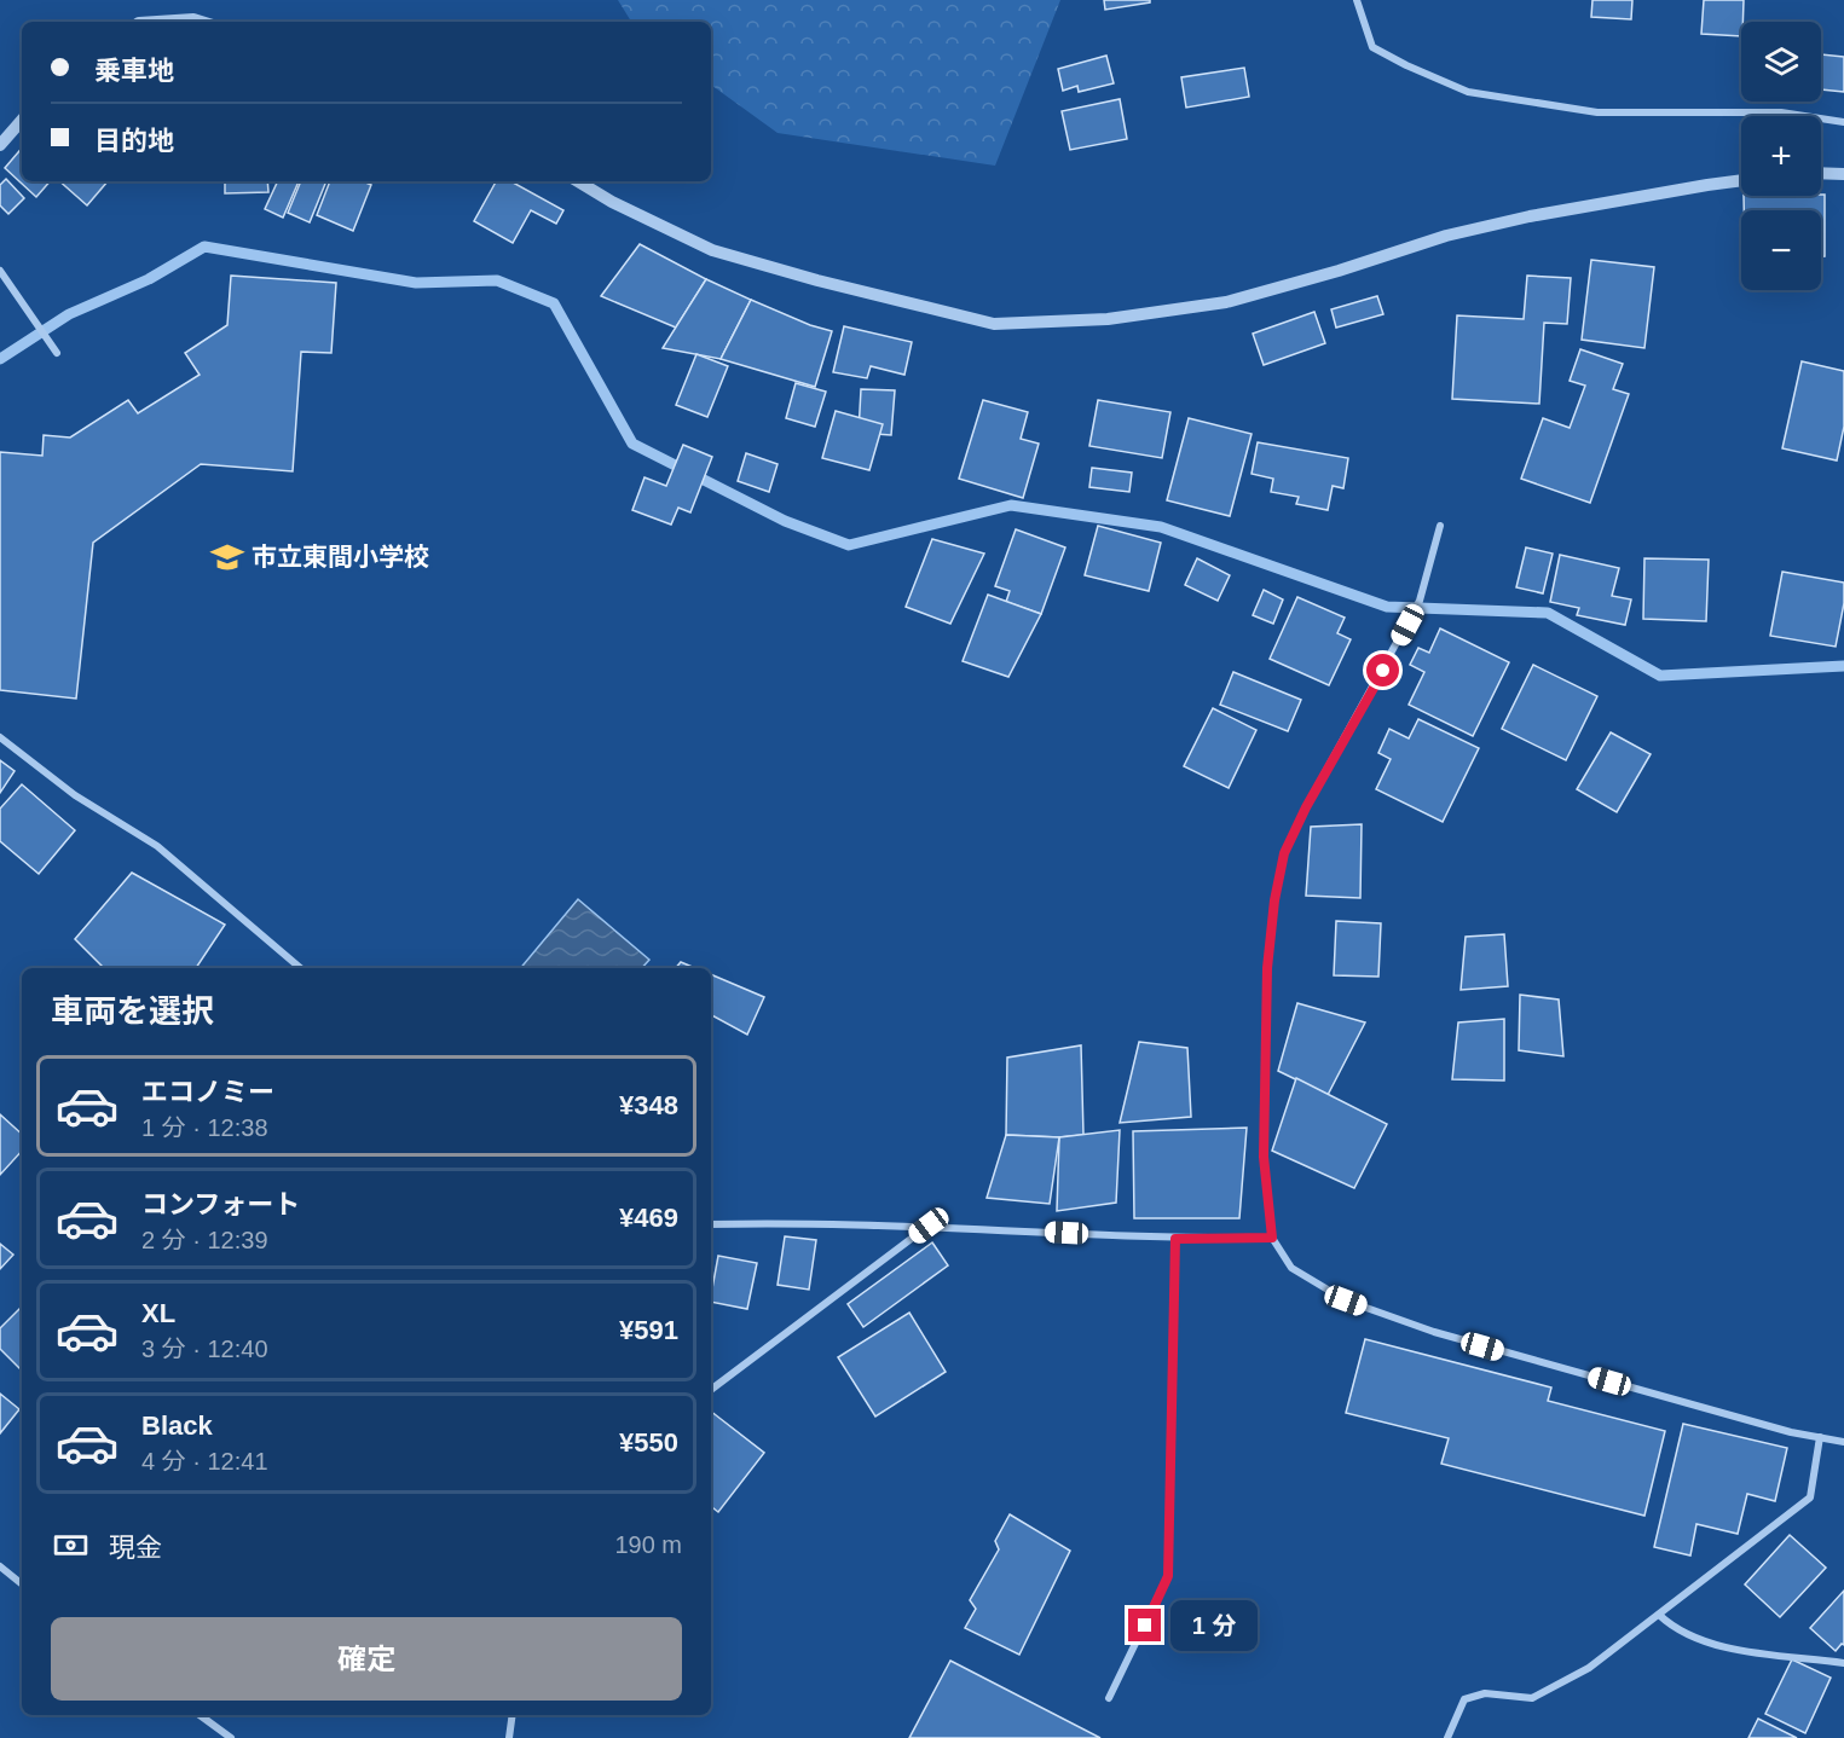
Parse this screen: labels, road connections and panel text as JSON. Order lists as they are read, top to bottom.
{
  "places": {
    "school or university": ["市立東間小学校"]
  },
  "page": {
    "map_buttons": ["+", "−"],
    "banner": ["乗車地", "目的地"],
    "heading": "車両を選択",
    "list": [
      {
        "name": "エコノミー",
        "note": "1 分 · 12:38",
        "value": "¥348"
      },
      {
        "name": "コンフォート",
        "note": "2 分 · 12:39",
        "value": "¥469"
      },
      {
        "name": "XL",
        "note": "3 分 · 12:40",
        "value": "¥591"
      },
      {
        "name": "Black",
        "note": "4 分 · 12:41",
        "value": "¥550"
      }
    ],
    "pay": ["現金", "190 m"],
    "bubble": "1 分",
    "buttons": "確定"
  }
}
